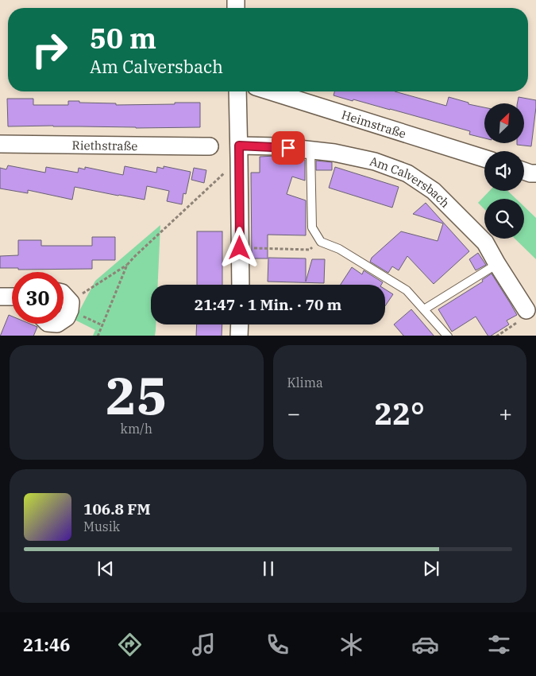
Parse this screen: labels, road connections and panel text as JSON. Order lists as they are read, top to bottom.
{
  "streets": {
    "street": ["Heimstraße", "Riethstraße", "Am Calversbach"]
  },
  "north": "top right",
  "page": {
    "turn": ["50 m", "Am Calversbach"],
    "limit": "30",
    "trip": "21:47 · 1 Min. · 70 m",
    "tile": [
      ["25", "km/h"],
      "Klima"
    ],
    "heat": ["−", "22°", "+"],
    "song": ["106.8 FM", "Musik"],
    "tabs": "21:46"
  }
}
